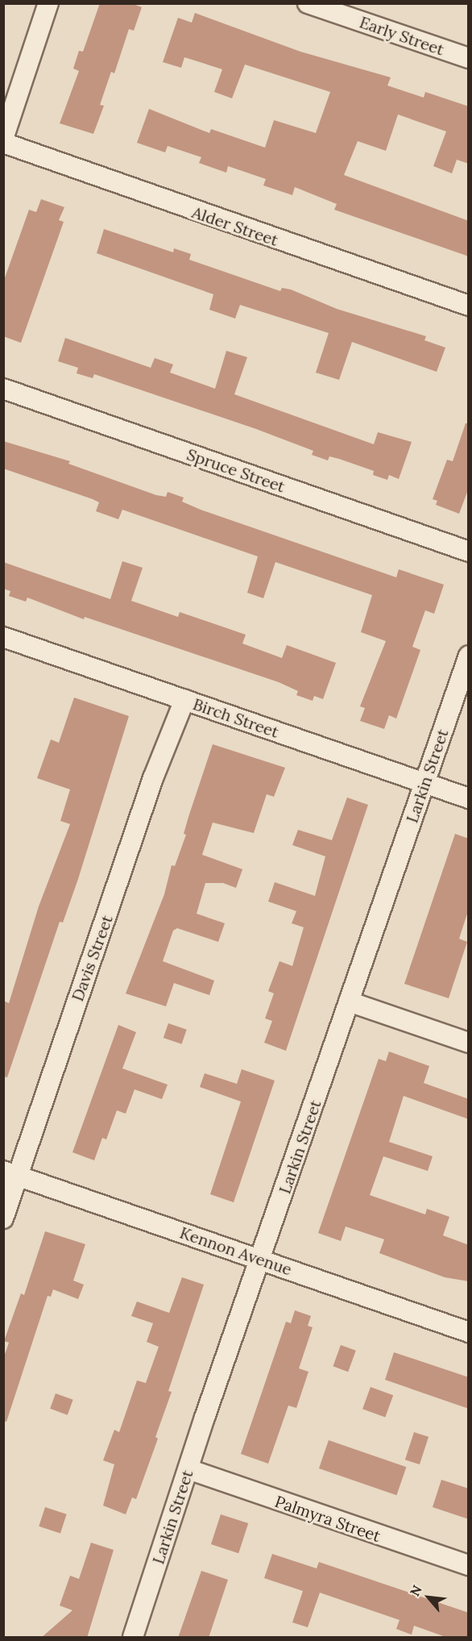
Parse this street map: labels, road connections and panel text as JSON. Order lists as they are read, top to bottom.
{
  "streets": {
    "street": [
      "Early Street",
      "Alder Street",
      "Spruce Street",
      "Birch Street",
      "Larkin Street",
      "Davis Street",
      "Kennon Avenue",
      "Palmyra Street"
    ]
  },
  "crossings": [
    ["Birch Street", "Larkin Street"],
    ["Birch Street", "Davis Street"],
    ["Larkin Street", "Kennon Avenue"],
    ["Larkin Street", "Palmyra Street"],
    ["Davis Street", "Kennon Avenue"]
  ],
  "north": "top left"
}
